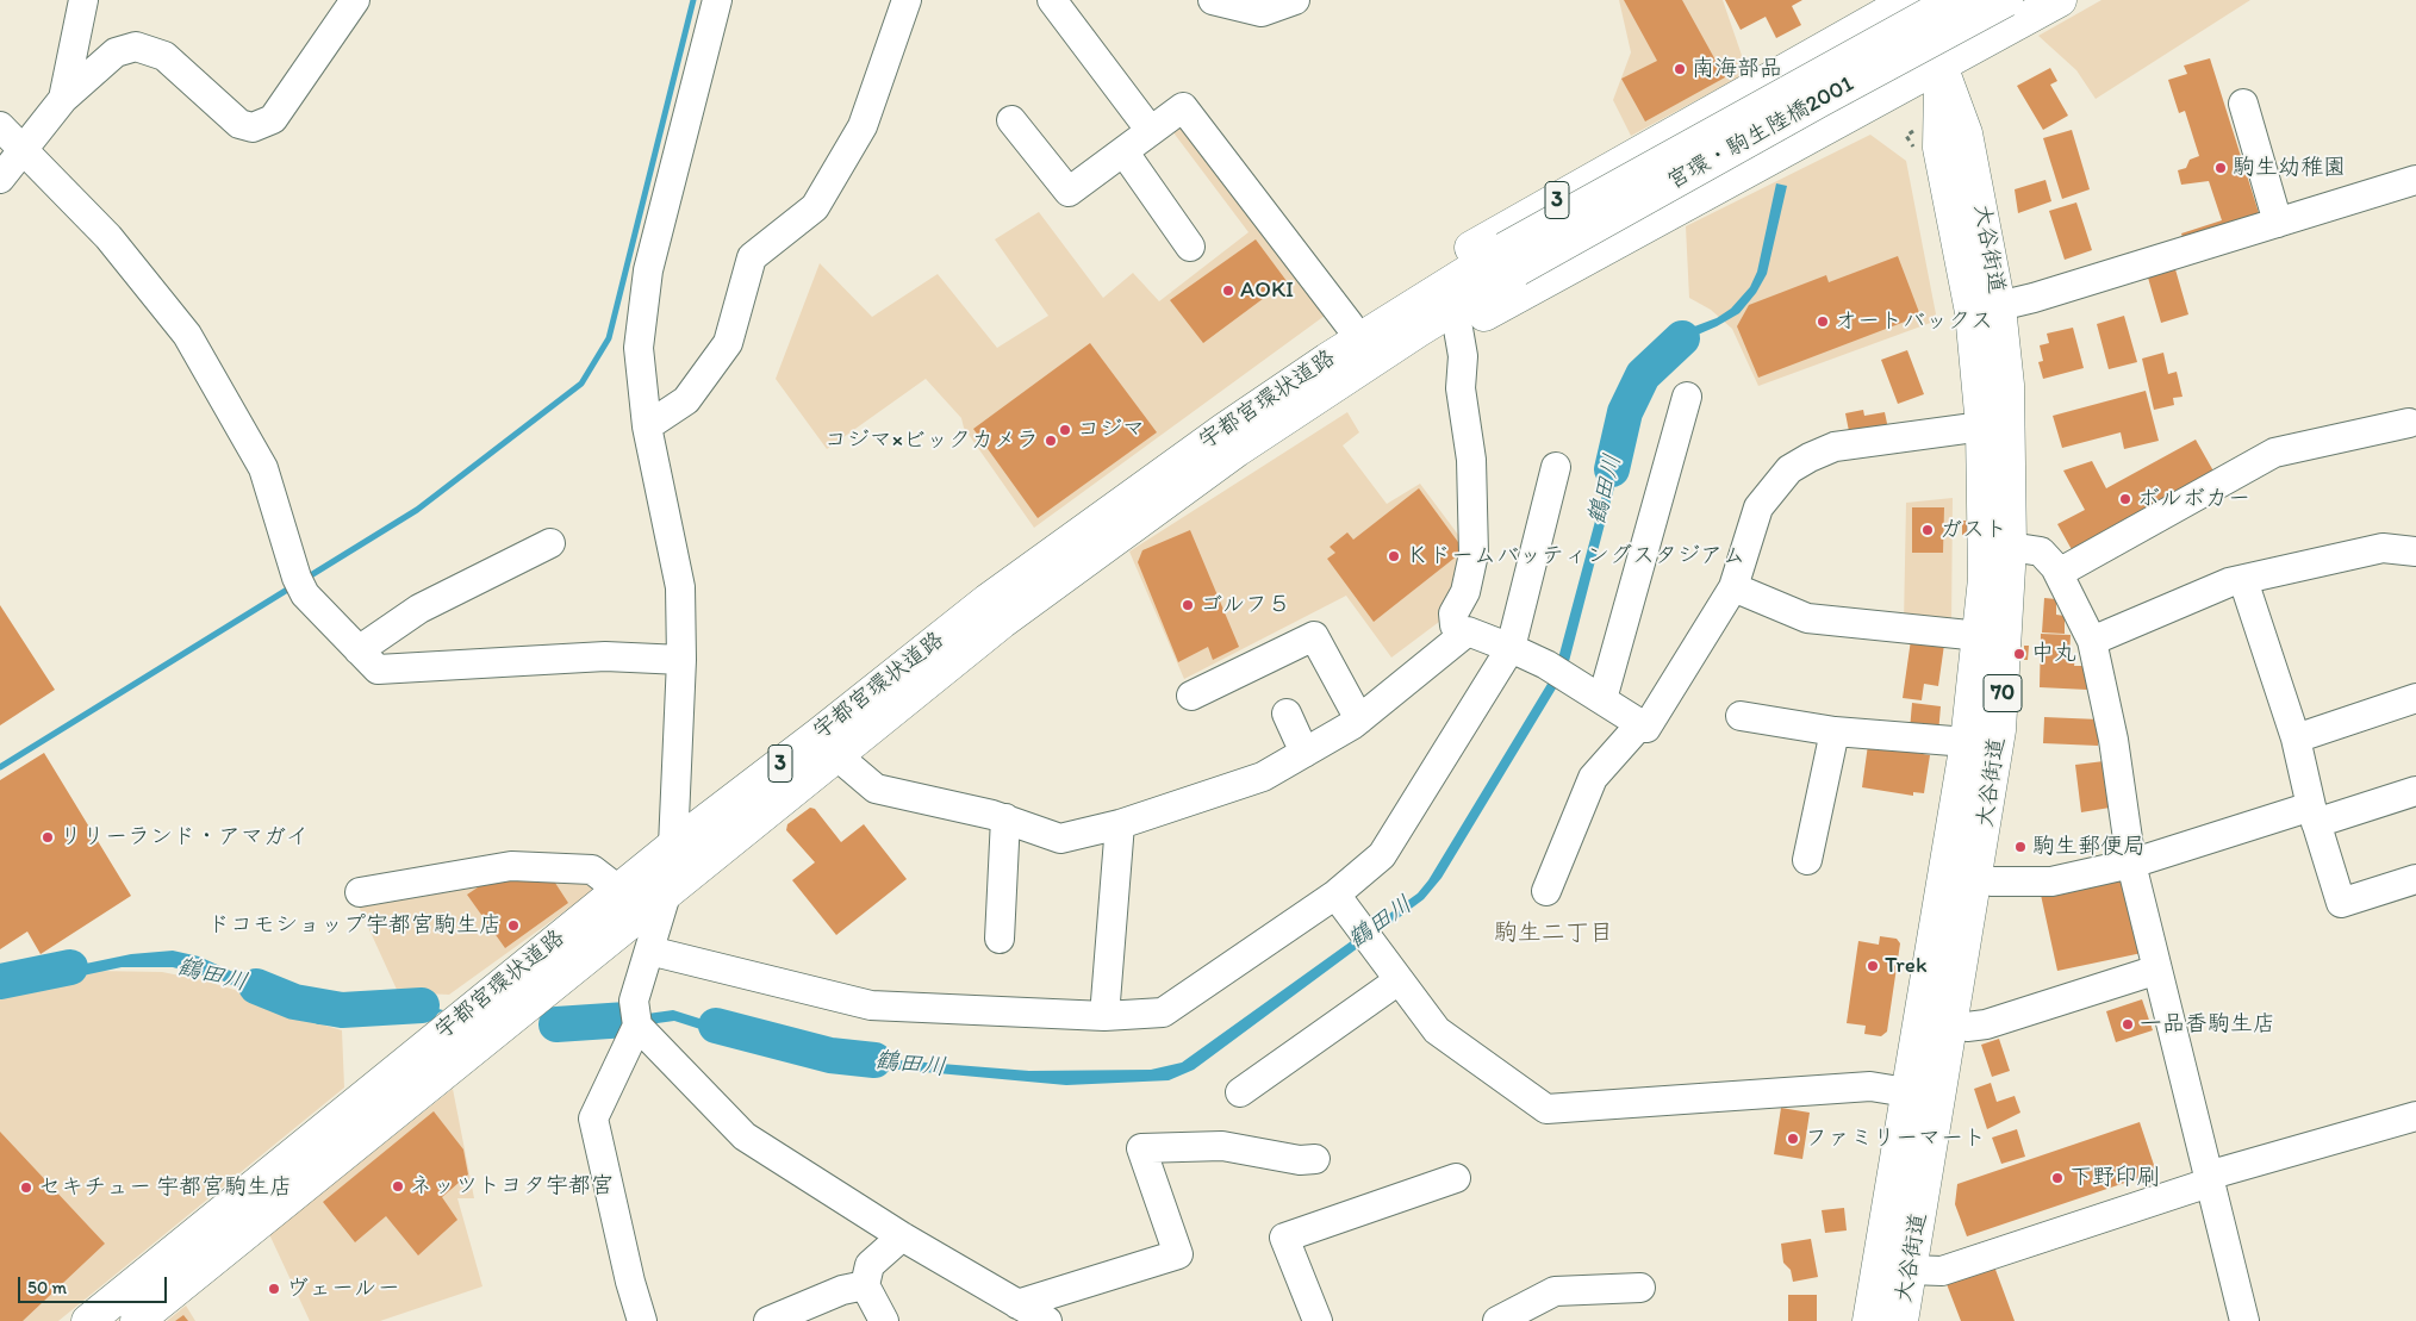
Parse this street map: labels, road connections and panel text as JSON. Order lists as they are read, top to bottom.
{
  "streets": {
    "main road": [
      "宮環・駒生陸橋2001",
      "3",
      "大谷街道",
      "宇都宮環状道路",
      "70"
    ]
  },
  "crossings": [
    ["宮環・駒生陸橋2001", "宇都宮環状道路"],
    ["3", "大谷街道"],
    ["3", "宇都宮環状道路"]
  ],
  "districts": ["駒生二丁目"],
  "water": ["鶴田川"],
  "places": [
    "南海部品",
    "駒生幼稚園",
    "AOKI",
    "オートバックス",
    "コジマ",
    "コジマ×ビックカメラ",
    "ボルボカー",
    "ガスト",
    "Ｋドームバッティングスタジアム",
    "ゴルフ５",
    "中丸",
    "リリーランド・アマガイ",
    "駒生郵便局",
    "ドコモショップ宇都宮駒生店",
    "Trek",
    "一品香駒生店",
    "ファミリーマート",
    "下野印刷",
    "ネッツトヨタ宇都宮",
    "セキチュー 宇都宮駒生店",
    "ヴェールー"
  ],
  "scale_bar": "50 m"
}
